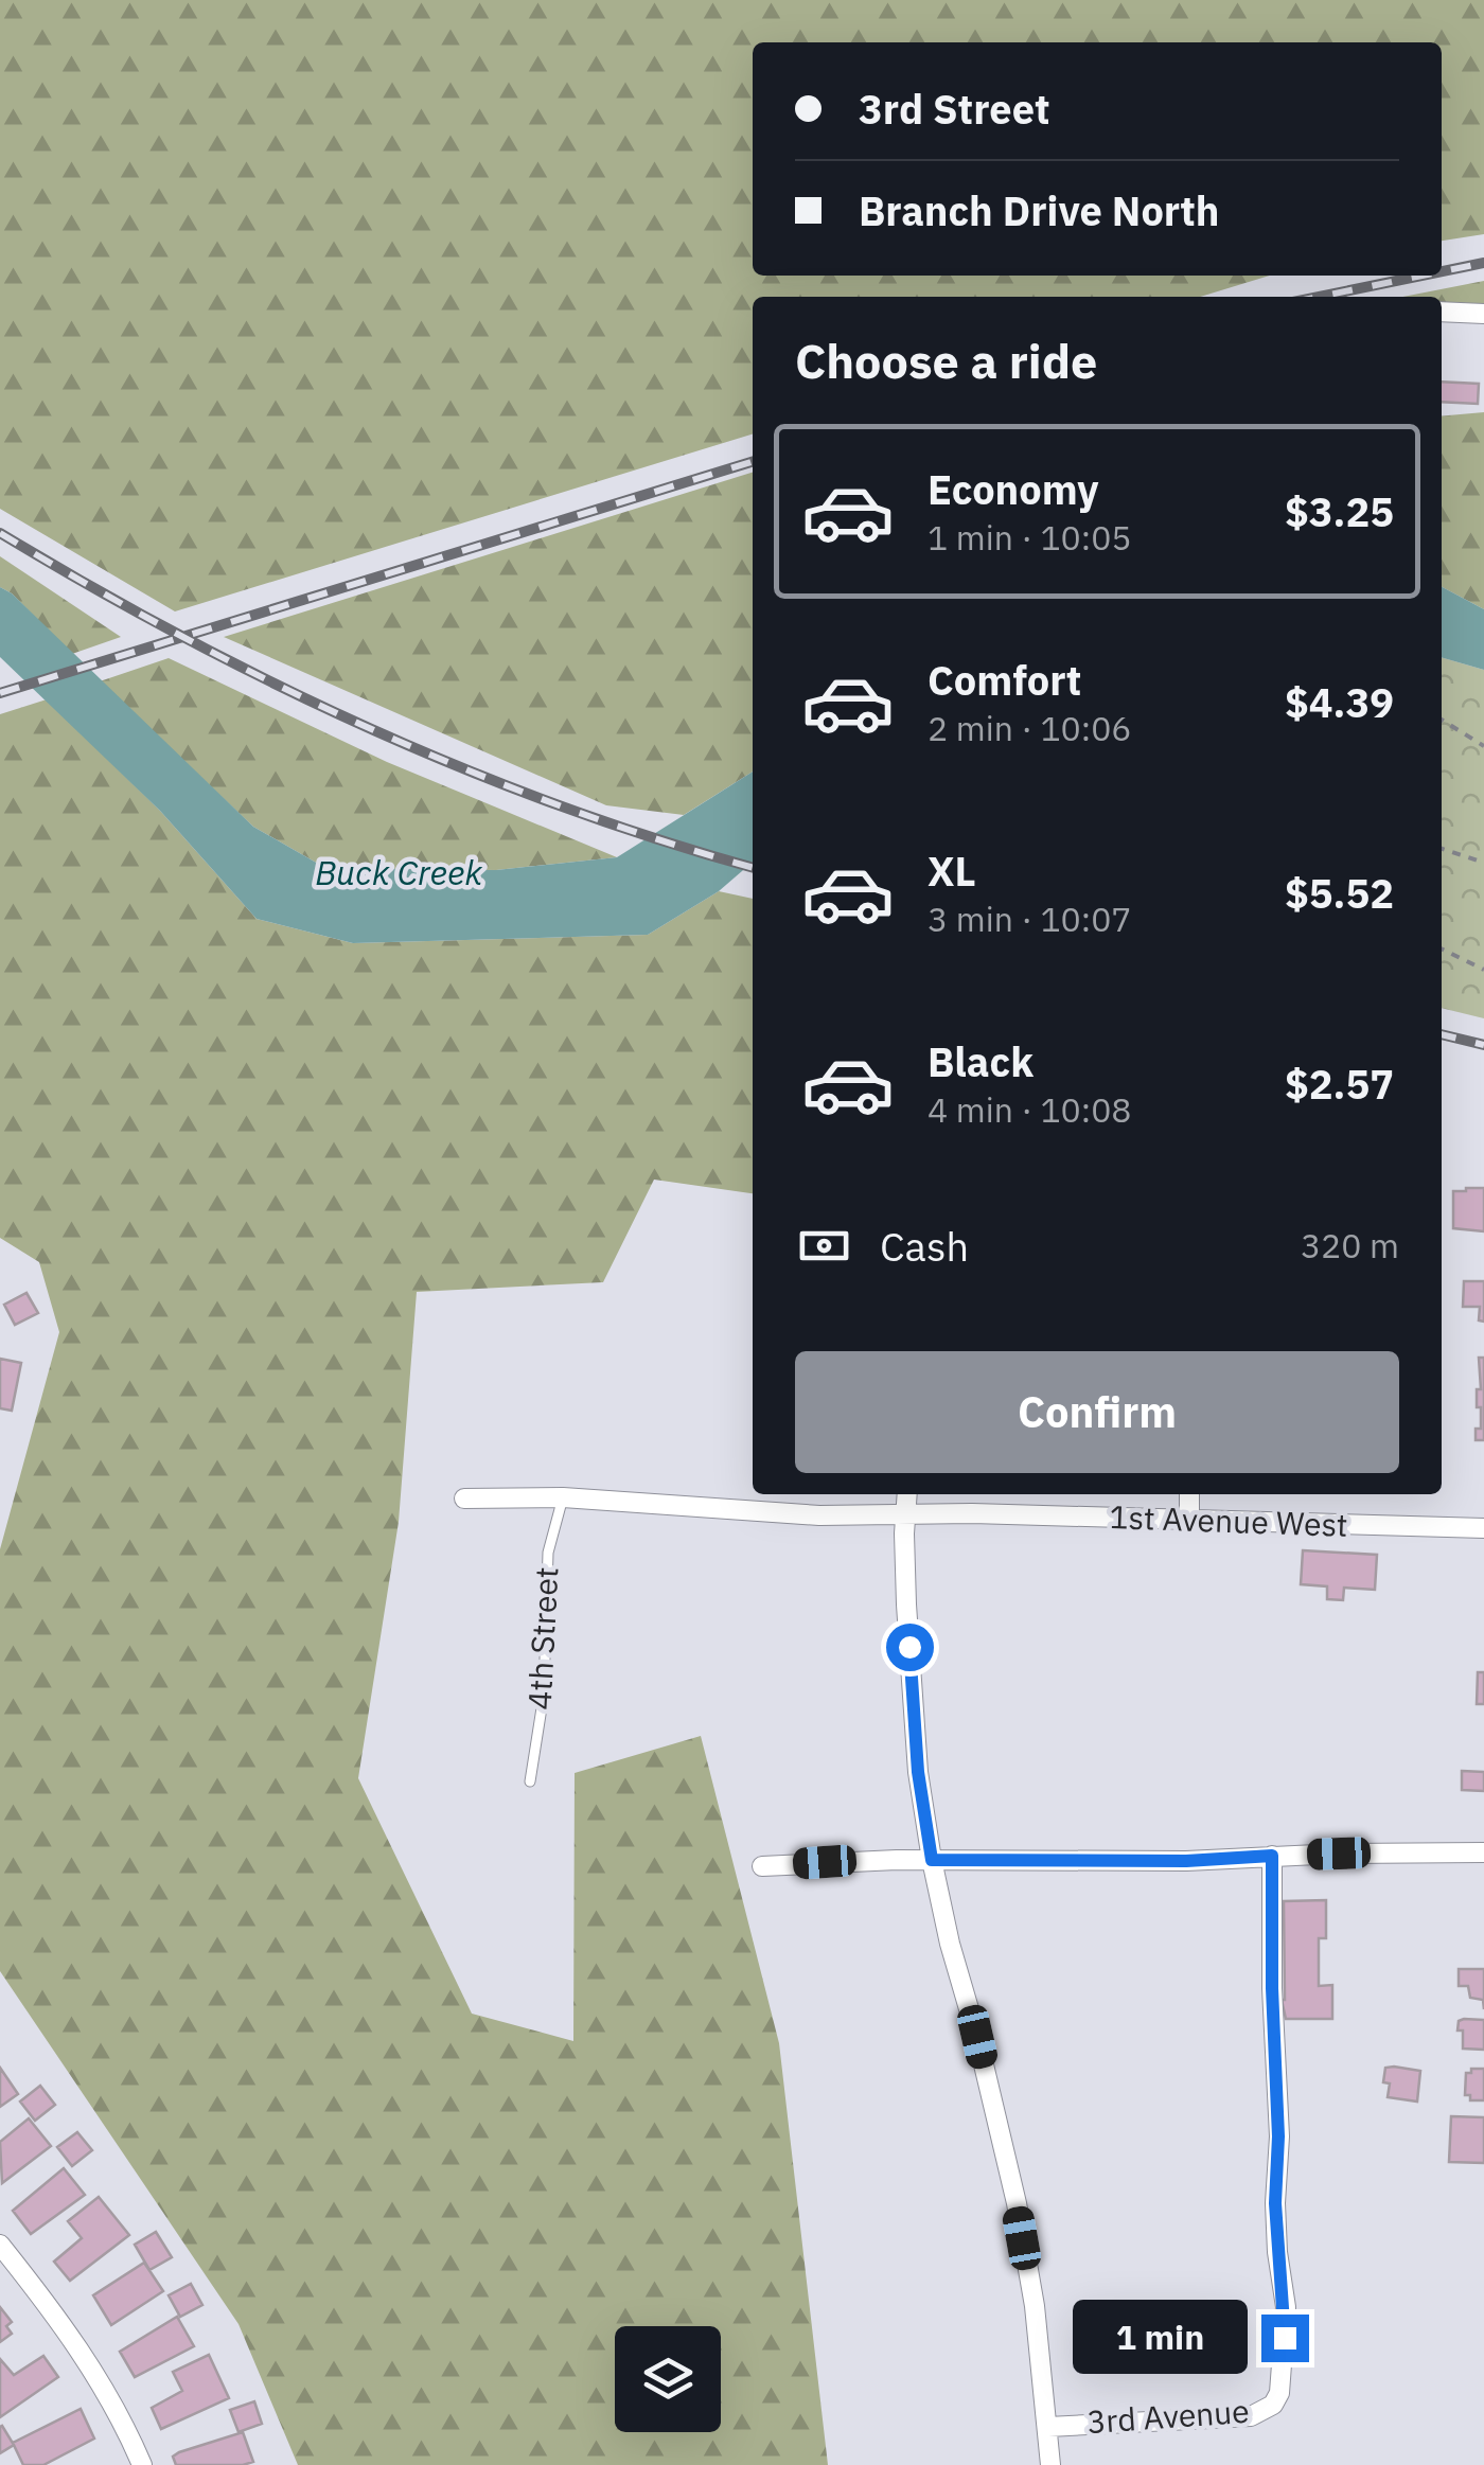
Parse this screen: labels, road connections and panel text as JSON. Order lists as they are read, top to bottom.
{
  "streets": {
    "street": ["1st Avenue West", "3rd Avenue"],
    "lane": ["4th Street"]
  },
  "crossings": [
    ["1st Avenue West", "4th Street"]
  ],
  "water": ["Buck Creek"],
  "page": {
    "banner": ["3rd Street", "Branch Drive North"],
    "heading": "Choose a ride",
    "list": [
      {
        "name": "Economy",
        "note": "1 min · 10:05",
        "value": "$3.25"
      },
      {
        "name": "Comfort",
        "note": "2 min · 10:06",
        "value": "$4.39"
      },
      {
        "name": "XL",
        "note": "3 min · 10:07",
        "value": "$5.52"
      },
      {
        "name": "Black",
        "note": "4 min · 10:08",
        "value": "$2.57"
      }
    ],
    "pay": ["Cash", "320 m"],
    "buttons": "Confirm",
    "bubble": "1 min"
  }
}
